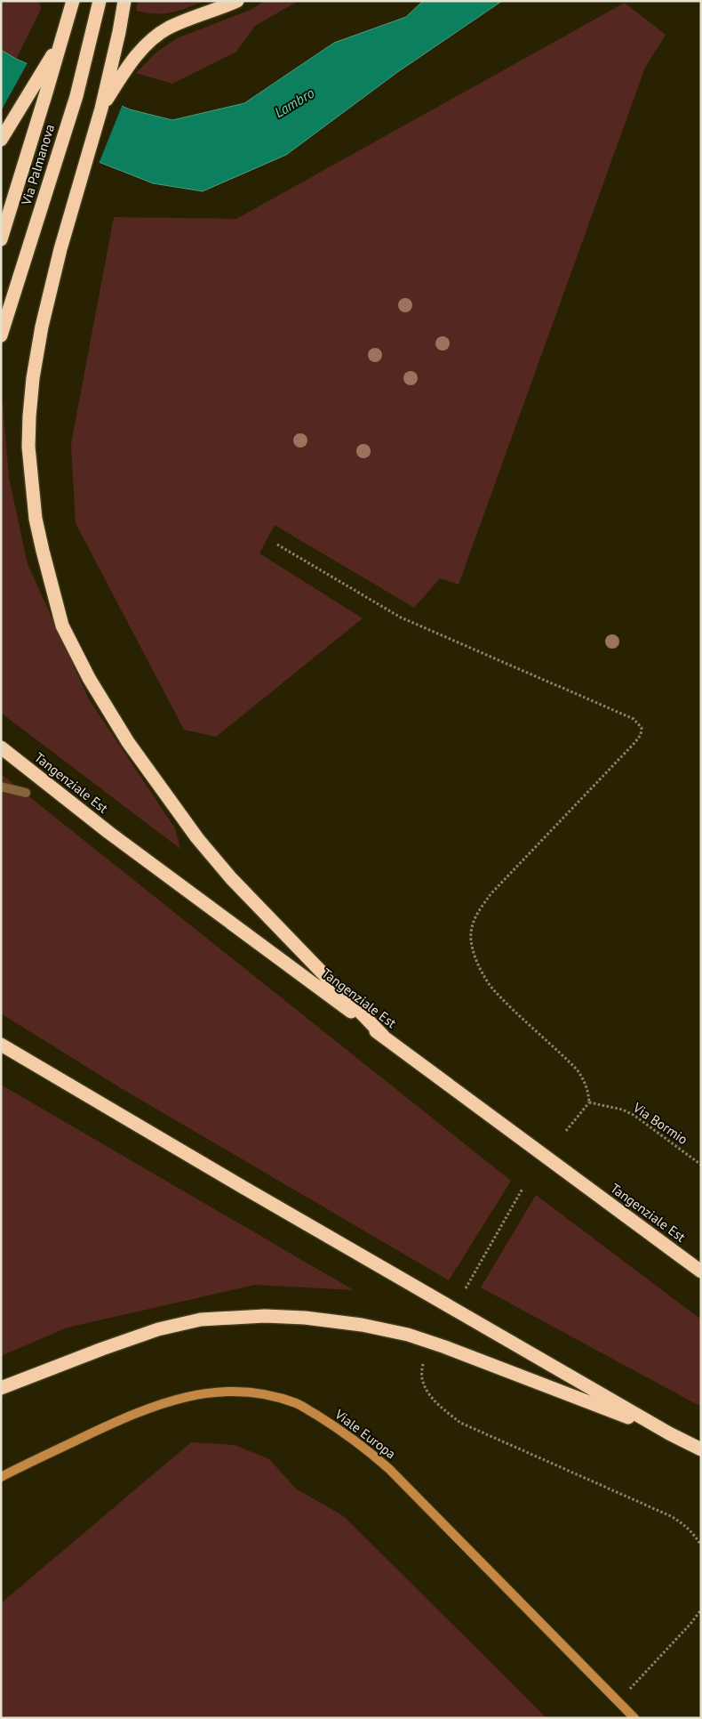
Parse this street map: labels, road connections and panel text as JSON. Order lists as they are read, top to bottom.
{
  "streets": {
    "highway": ["Via Palmanova", "Tangenziale Est"],
    "street": ["Viale Europa"],
    "path": ["Via Bormio"]
  },
  "water": ["Lambro"]
}
